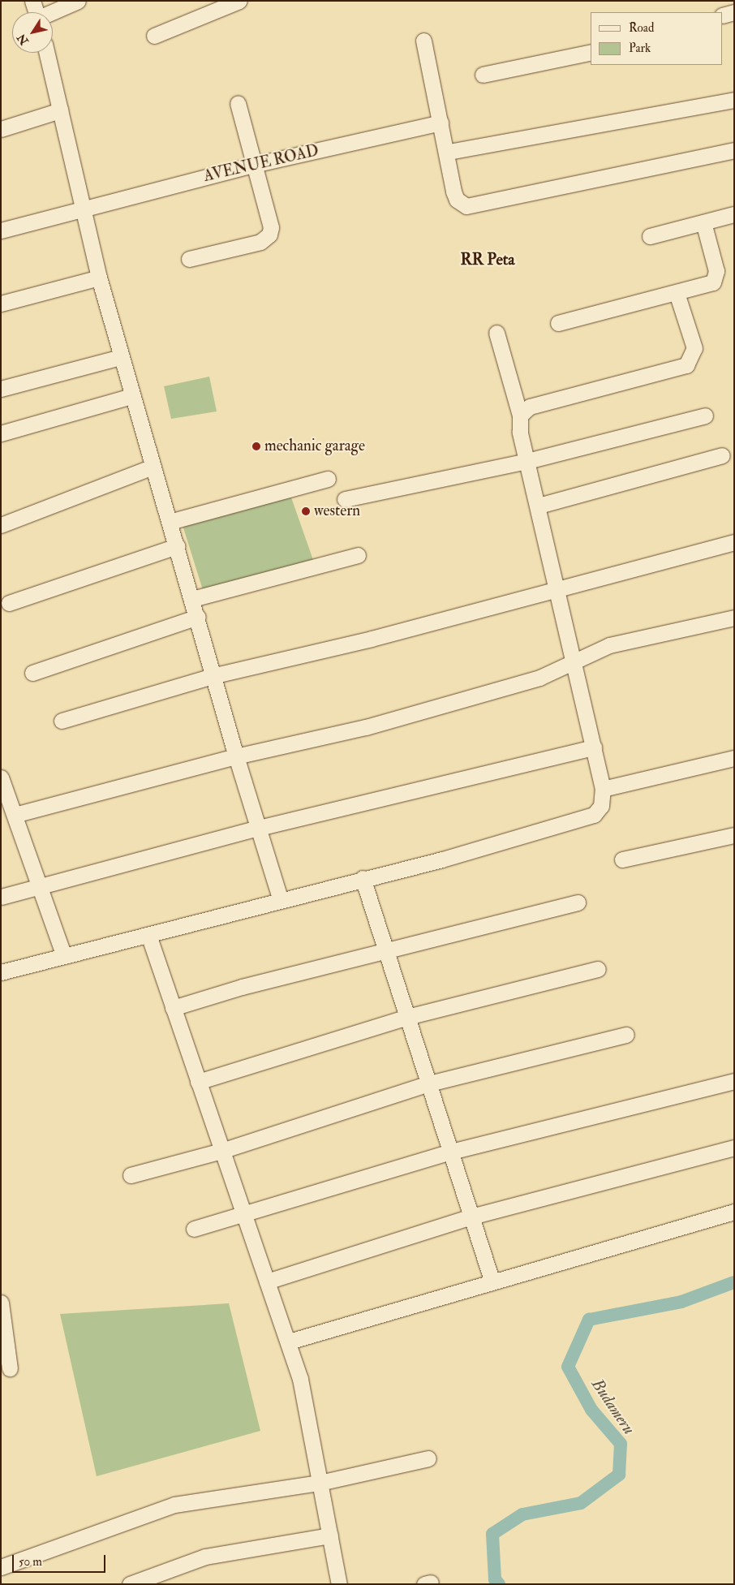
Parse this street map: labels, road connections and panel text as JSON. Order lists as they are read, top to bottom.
{
  "streets": {
    "street": ["AVENUE ROAD"]
  },
  "districts": ["RR Peta"],
  "water": ["Budameru"],
  "places": ["mechanic garage", "western"],
  "legend": ["Road", "Park"],
  "scale_bar": "50 m",
  "north": "bottom left"
}
